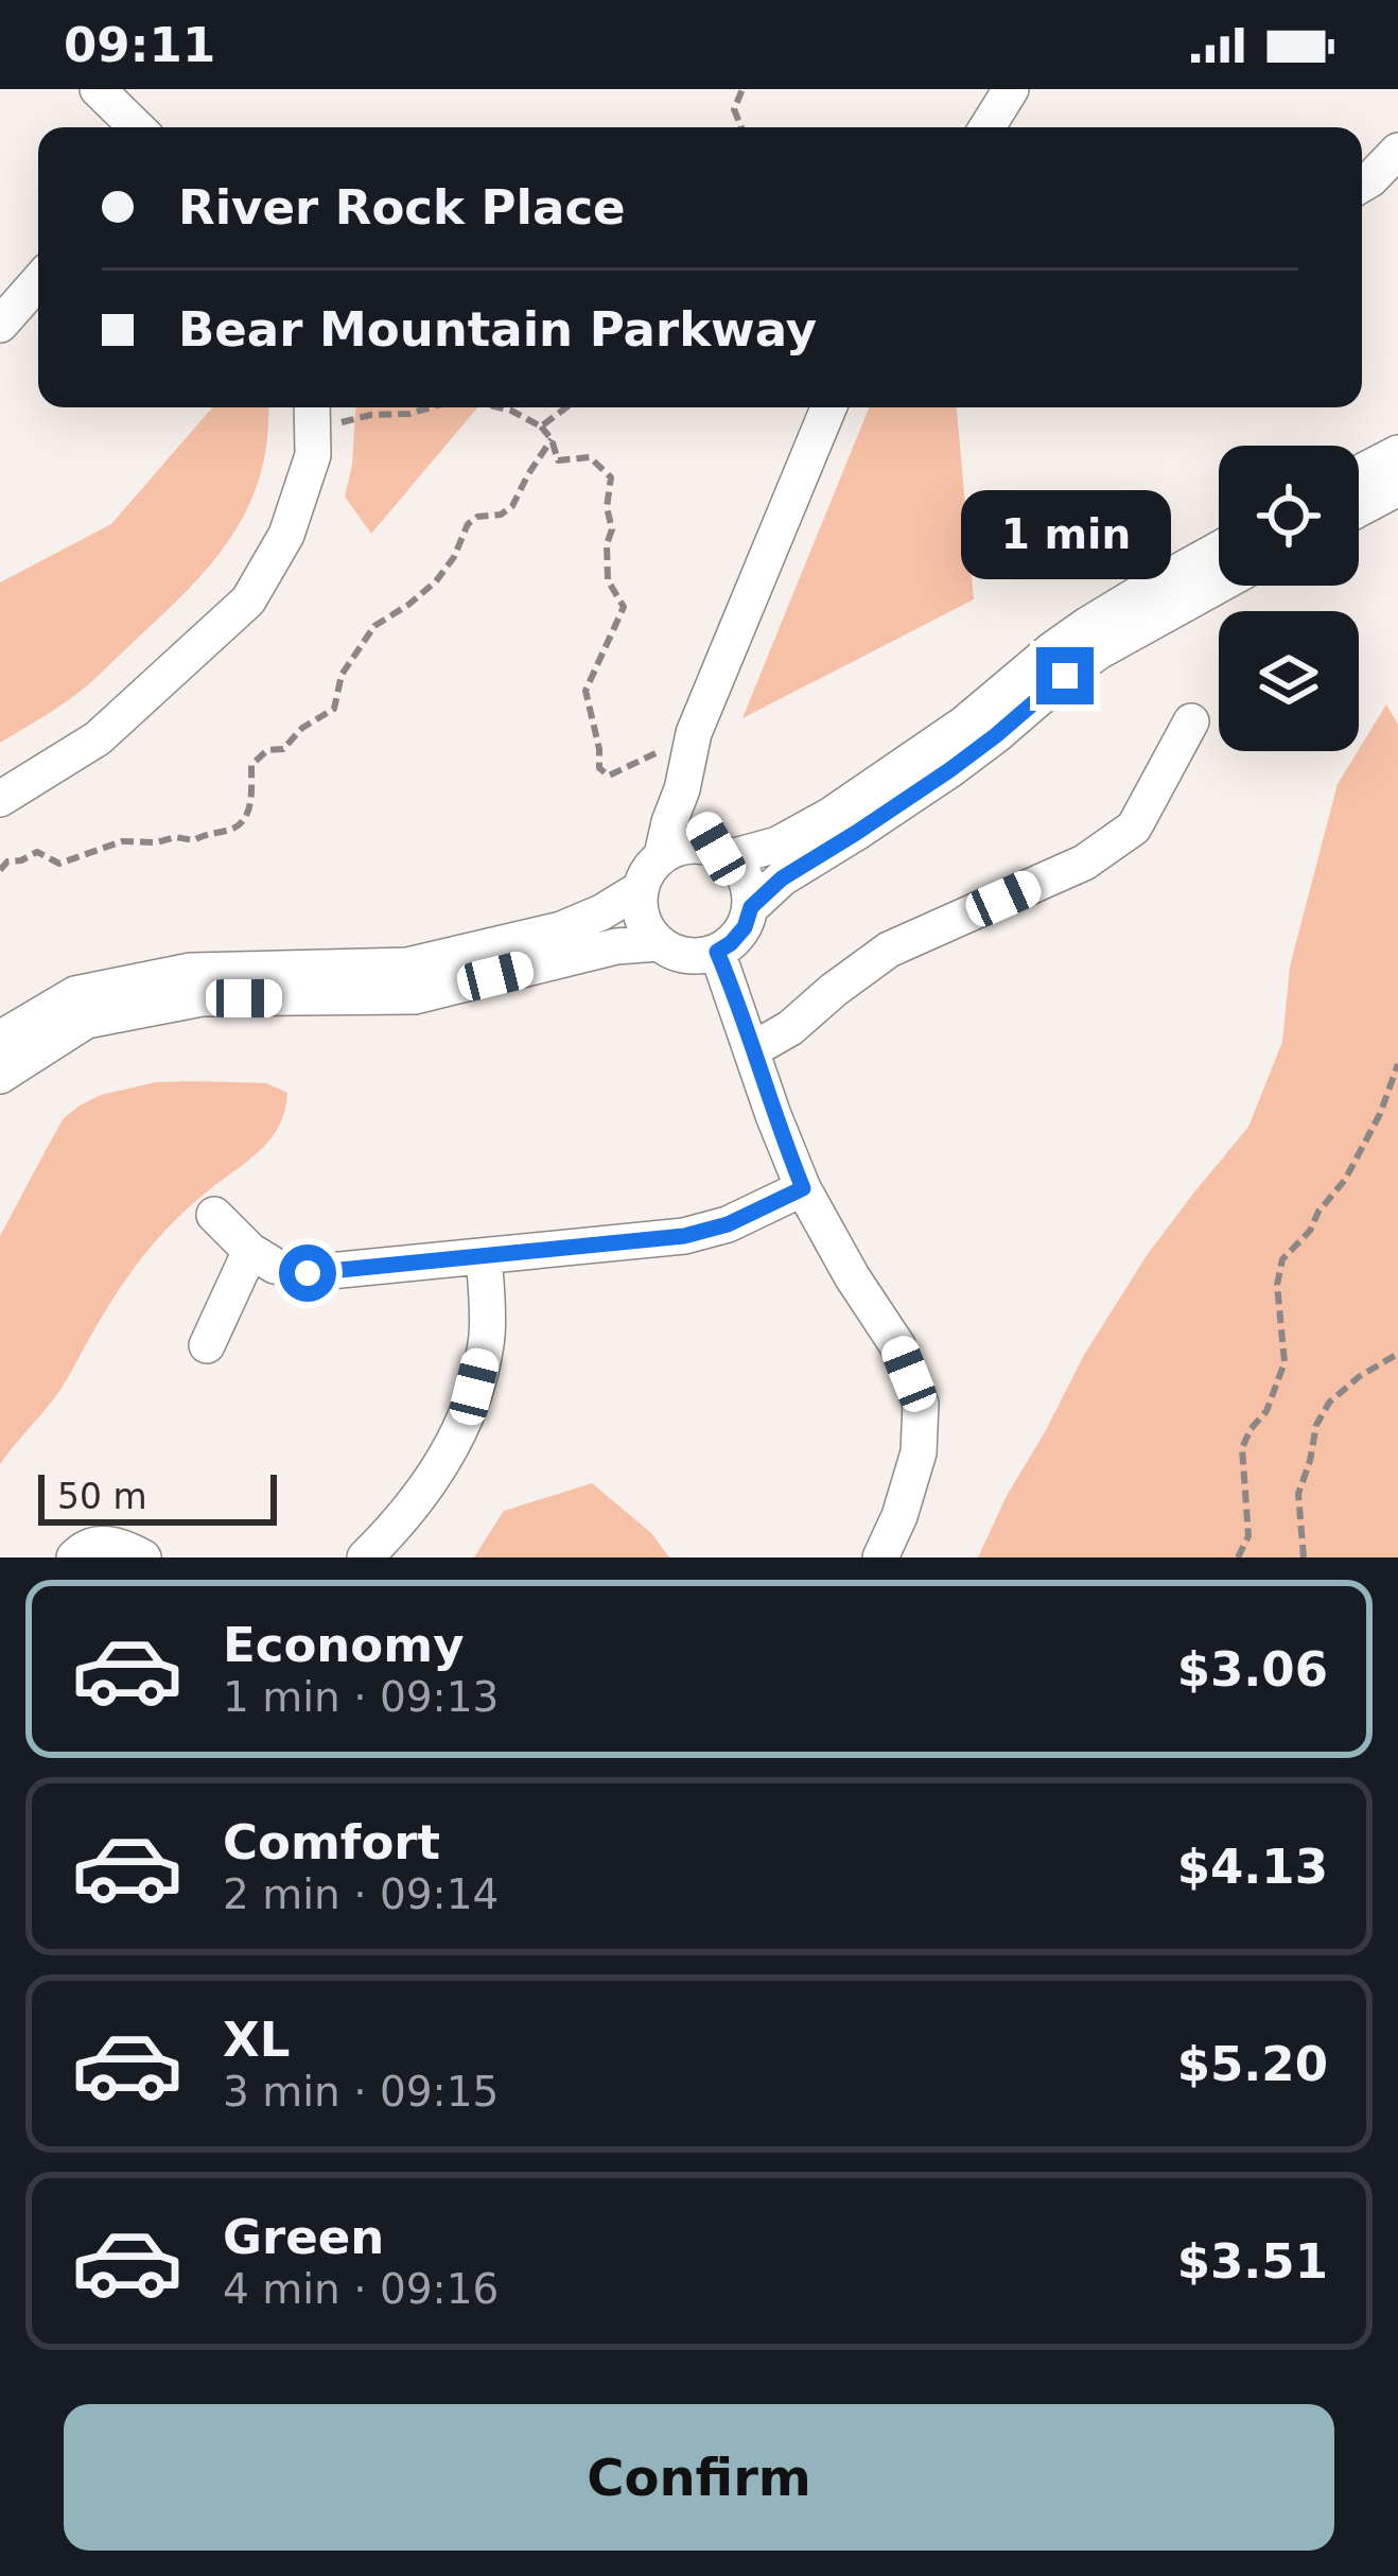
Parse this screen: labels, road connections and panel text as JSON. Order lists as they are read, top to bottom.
{
  "scale_bar": "50 m",
  "page": {
    "status": "09:11",
    "banner": ["River Rock Place", "Bear Mountain Parkway"],
    "bubble": "1 min",
    "scale": "50 m",
    "list": [
      {
        "name": "Economy",
        "note": "1 min · 09:13",
        "value": "$3.06"
      },
      {
        "name": "Comfort",
        "note": "2 min · 09:14",
        "value": "$4.13"
      },
      {
        "name": "XL",
        "note": "3 min · 09:15",
        "value": "$5.20"
      },
      {
        "name": "Green",
        "note": "4 min · 09:16",
        "value": "$3.51"
      }
    ],
    "buttons": "Confirm"
  }
}
